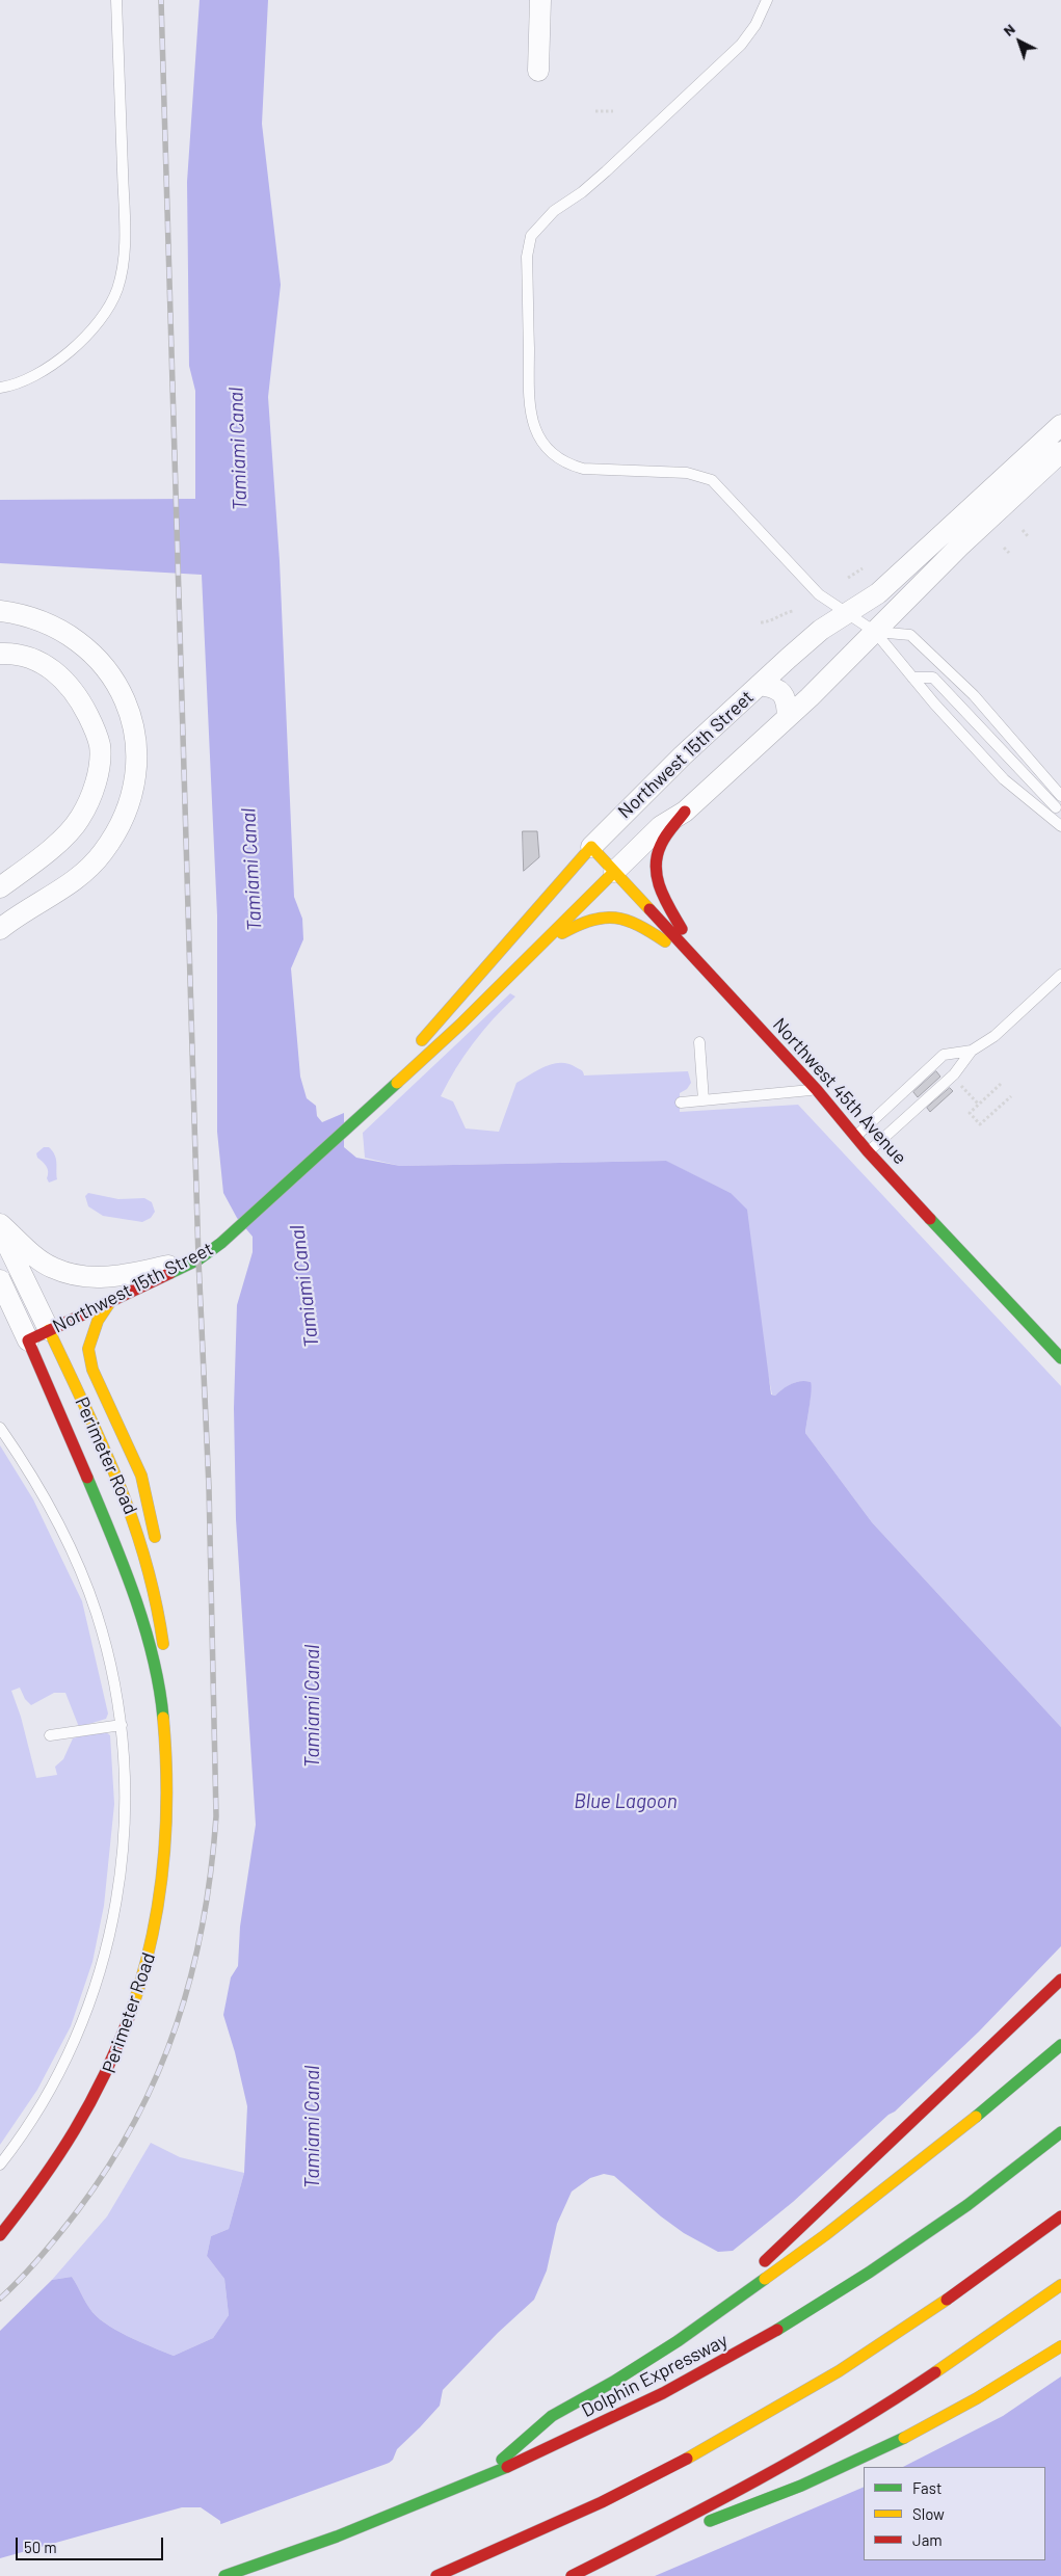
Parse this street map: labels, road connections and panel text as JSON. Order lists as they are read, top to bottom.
{
  "streets": {
    "main road": [
      "Northwest 15th Street",
      "Northwest 45th Avenue",
      "Perimeter Road",
      "Dolphin Expressway"
    ]
  },
  "crossings": [
    ["Northwest 15th Street", "Northwest 45th Avenue"],
    ["Northwest 15th Street", "Perimeter Road"]
  ],
  "water": ["Tamiami Canal", "Blue Lagoon"],
  "legend": ["Fast", "Slow", "Jam"],
  "scale_bar": "50 m",
  "north": "top left"
}
